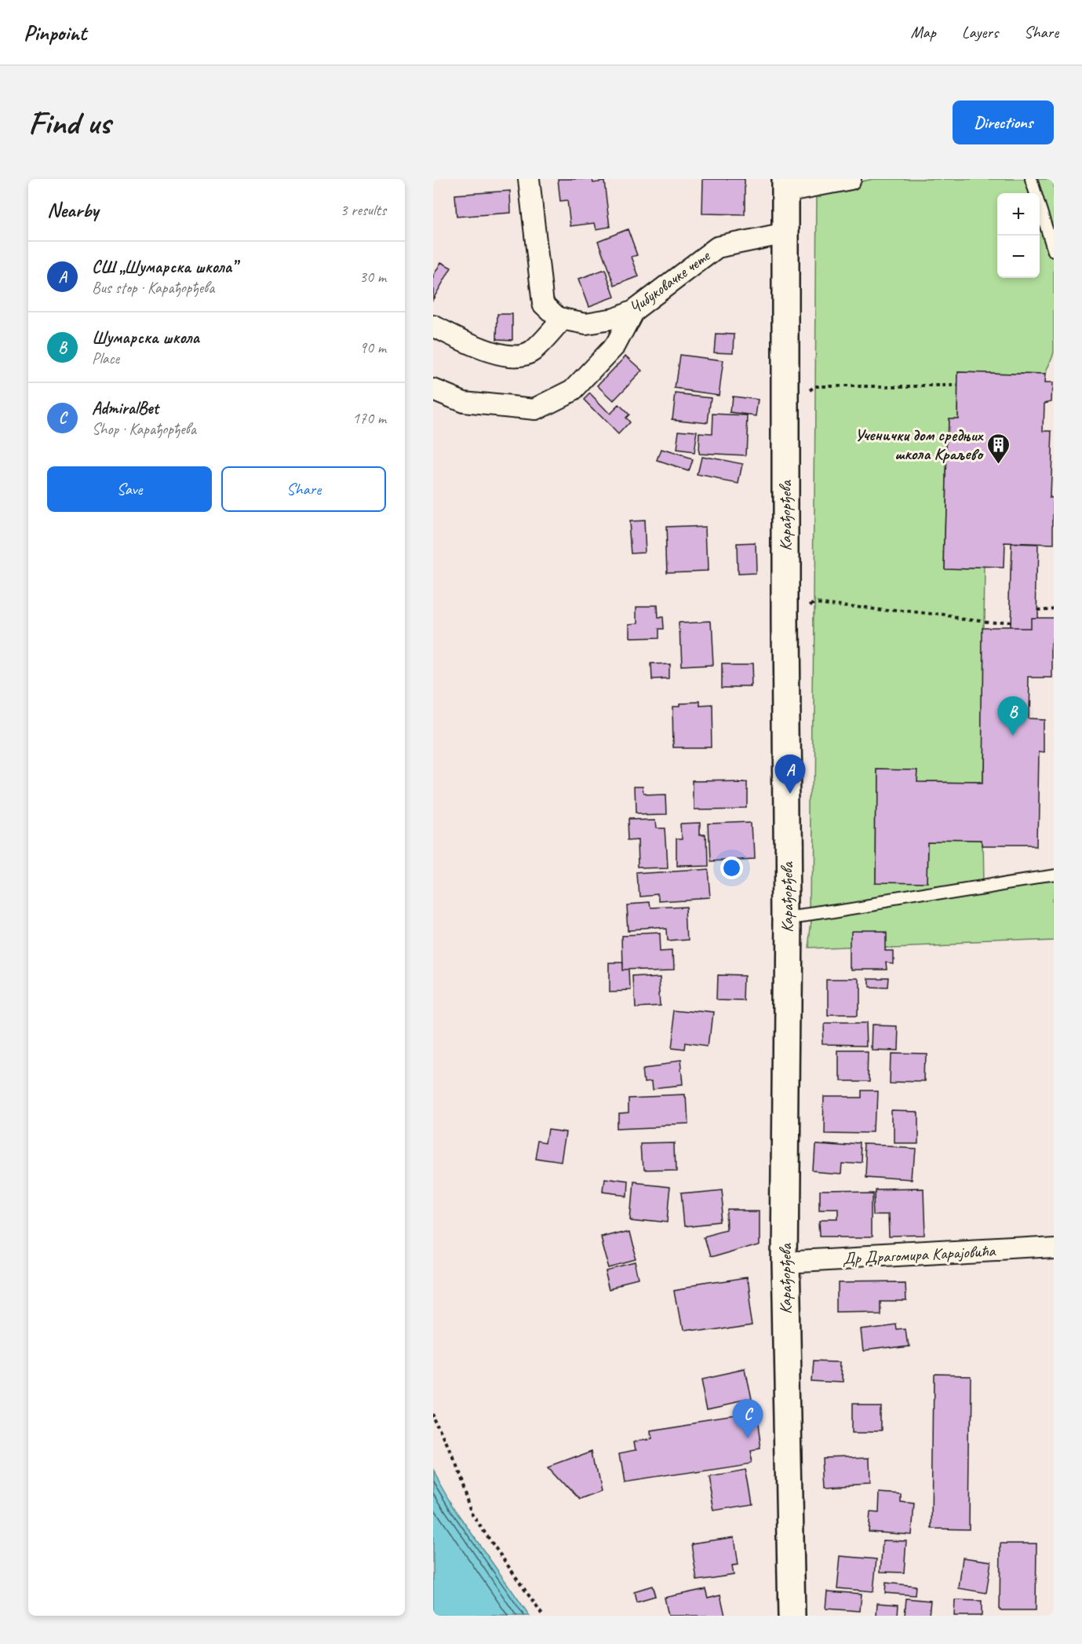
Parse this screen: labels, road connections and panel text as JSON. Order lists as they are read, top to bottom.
{
  "streets": {
    "street": ["Чибуковачке чете", "Карађорђева", "Др Драгомира Карајовића"]
  },
  "crossings": [
    ["Чибуковачке чете", "Карађорђева"],
    ["Карађорђева", "Др Драгомира Карајовића"]
  ],
  "places": {
    "building": ["Ученички дом средњих школа Краљево"]
  },
  "page": {
    "header": "Pinpoint",
    "nav": ["Map", "Layers", "Share"],
    "buttons": [
      "Directions",
      ["Save", "Share"]
    ],
    "title": "Find us",
    "heading": ["Nearby", "3 results"],
    "map_buttons": ["+", "−"],
    "list": [
      {
        "mark": "A",
        "name": "СШ „Шумарска школа”",
        "note": "Bus stop · Карађорђева",
        "value": "30 m"
      },
      {
        "mark": "B",
        "name": "Шумарска школа",
        "note": "Place",
        "value": "90 m"
      },
      {
        "mark": "C",
        "name": "AdmiralBet",
        "note": "Shop · Карађорђева",
        "value": "170 m"
      }
    ],
    "pins": ["B", "A", "C"]
  }
}
